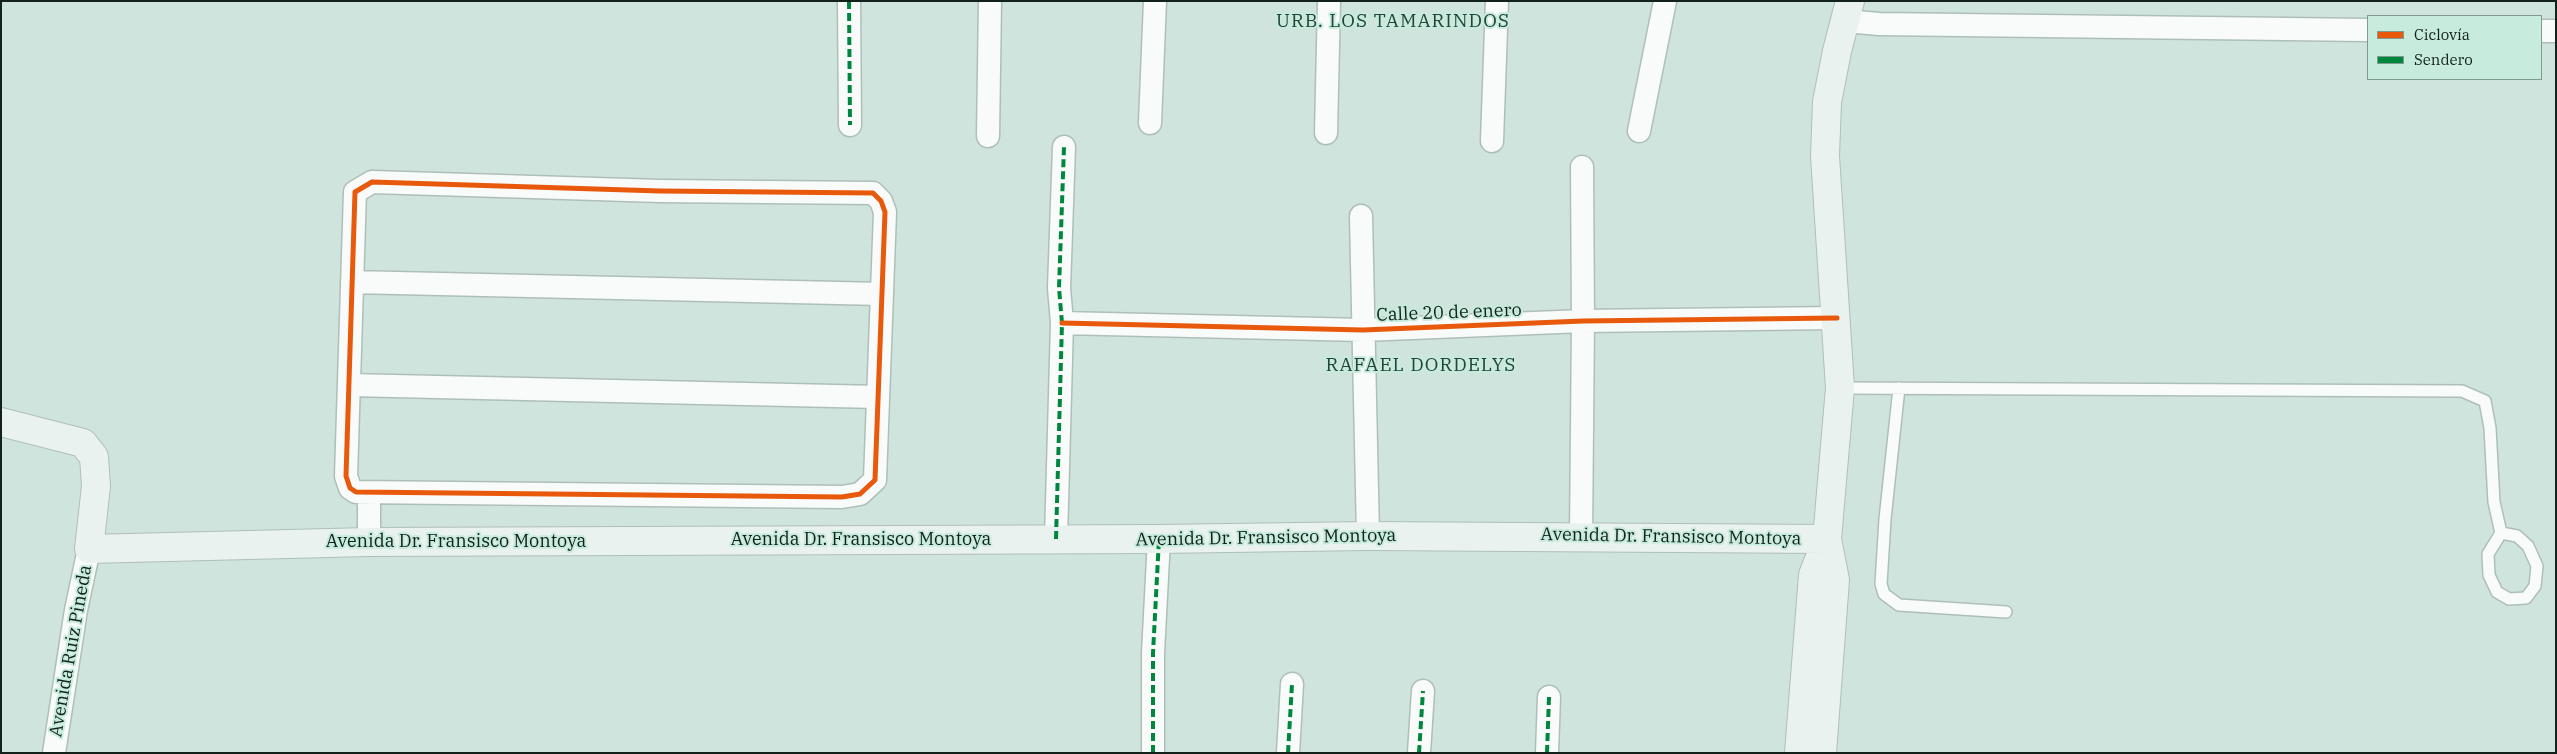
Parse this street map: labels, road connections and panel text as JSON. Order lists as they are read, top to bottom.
{
  "streets": {
    "main road": ["Avenida Dr. Fransisco Montoya"],
    "street": ["Calle 20 de enero", "Avenida Ruiz Pineda"]
  },
  "crossings": [
    ["Avenida Dr. Fransisco Montoya", "Avenida Ruiz Pineda"]
  ],
  "districts": ["URB. LOS TAMARINDOS", "RAFAEL DORDELYS"],
  "legend": ["Ciclovía", "Sendero"]
}
